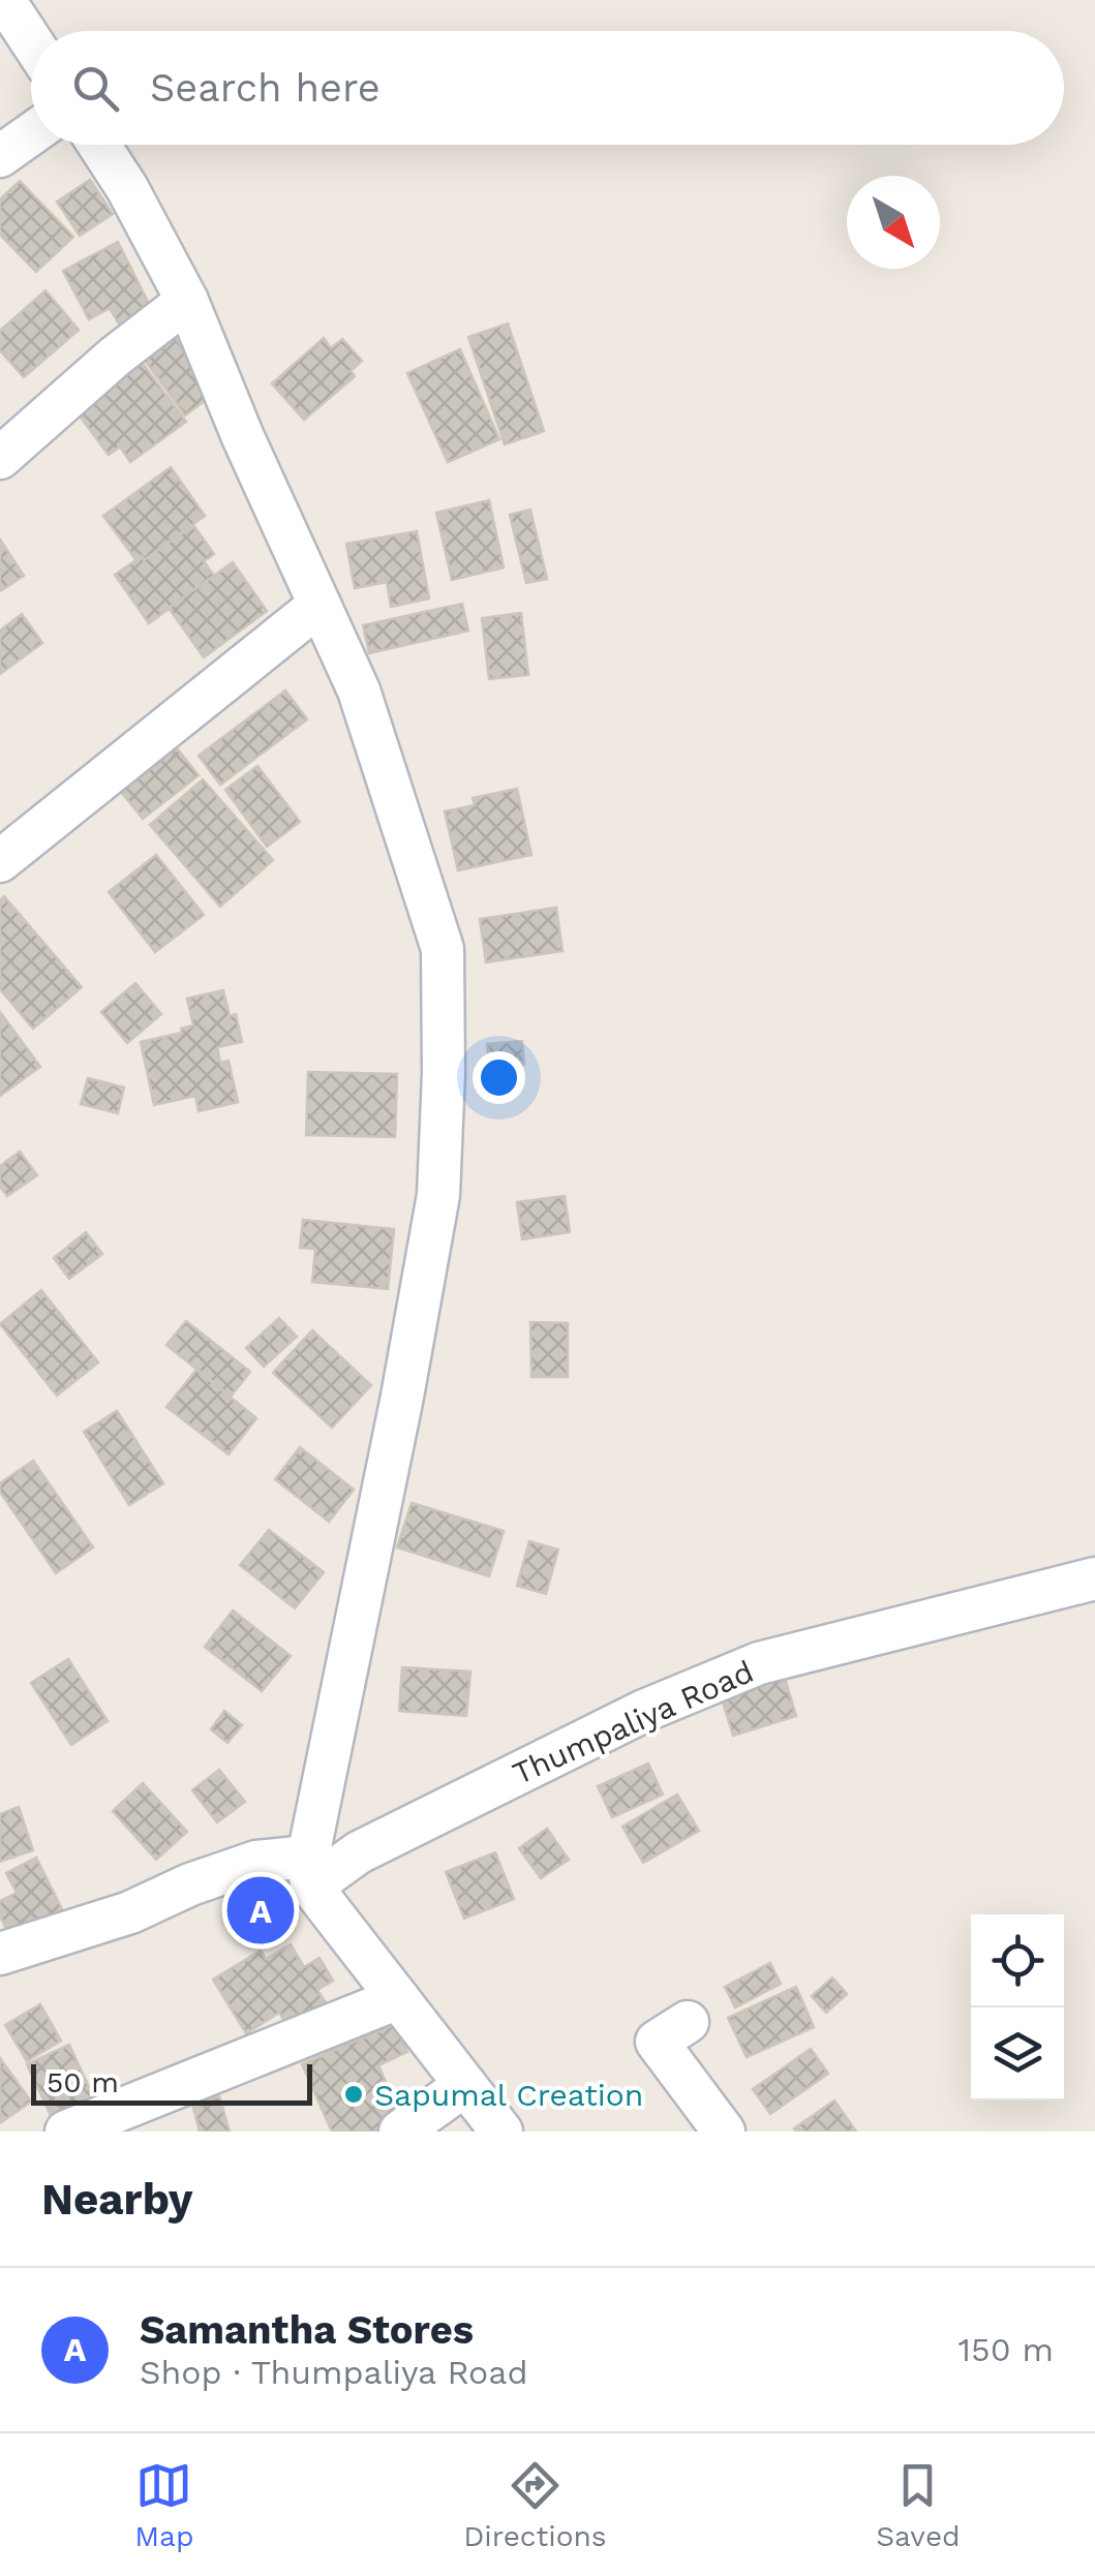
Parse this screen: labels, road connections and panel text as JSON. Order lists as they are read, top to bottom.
{
  "streets": {
    "street": ["Thumpaliya Road"]
  },
  "places": ["Sapumal Creation"],
  "scale_bar": "50 m",
  "north": "bottom right",
  "page": {
    "search": "Search here",
    "pins": "A",
    "scale": "50 m",
    "heading": "Nearby",
    "list": [
      {
        "mark": "A",
        "name": "Samantha Stores",
        "note": "Shop · Thumpaliya Road",
        "value": "150 m"
      }
    ],
    "nav": ["Map", "Directions", "Saved"]
  }
}
